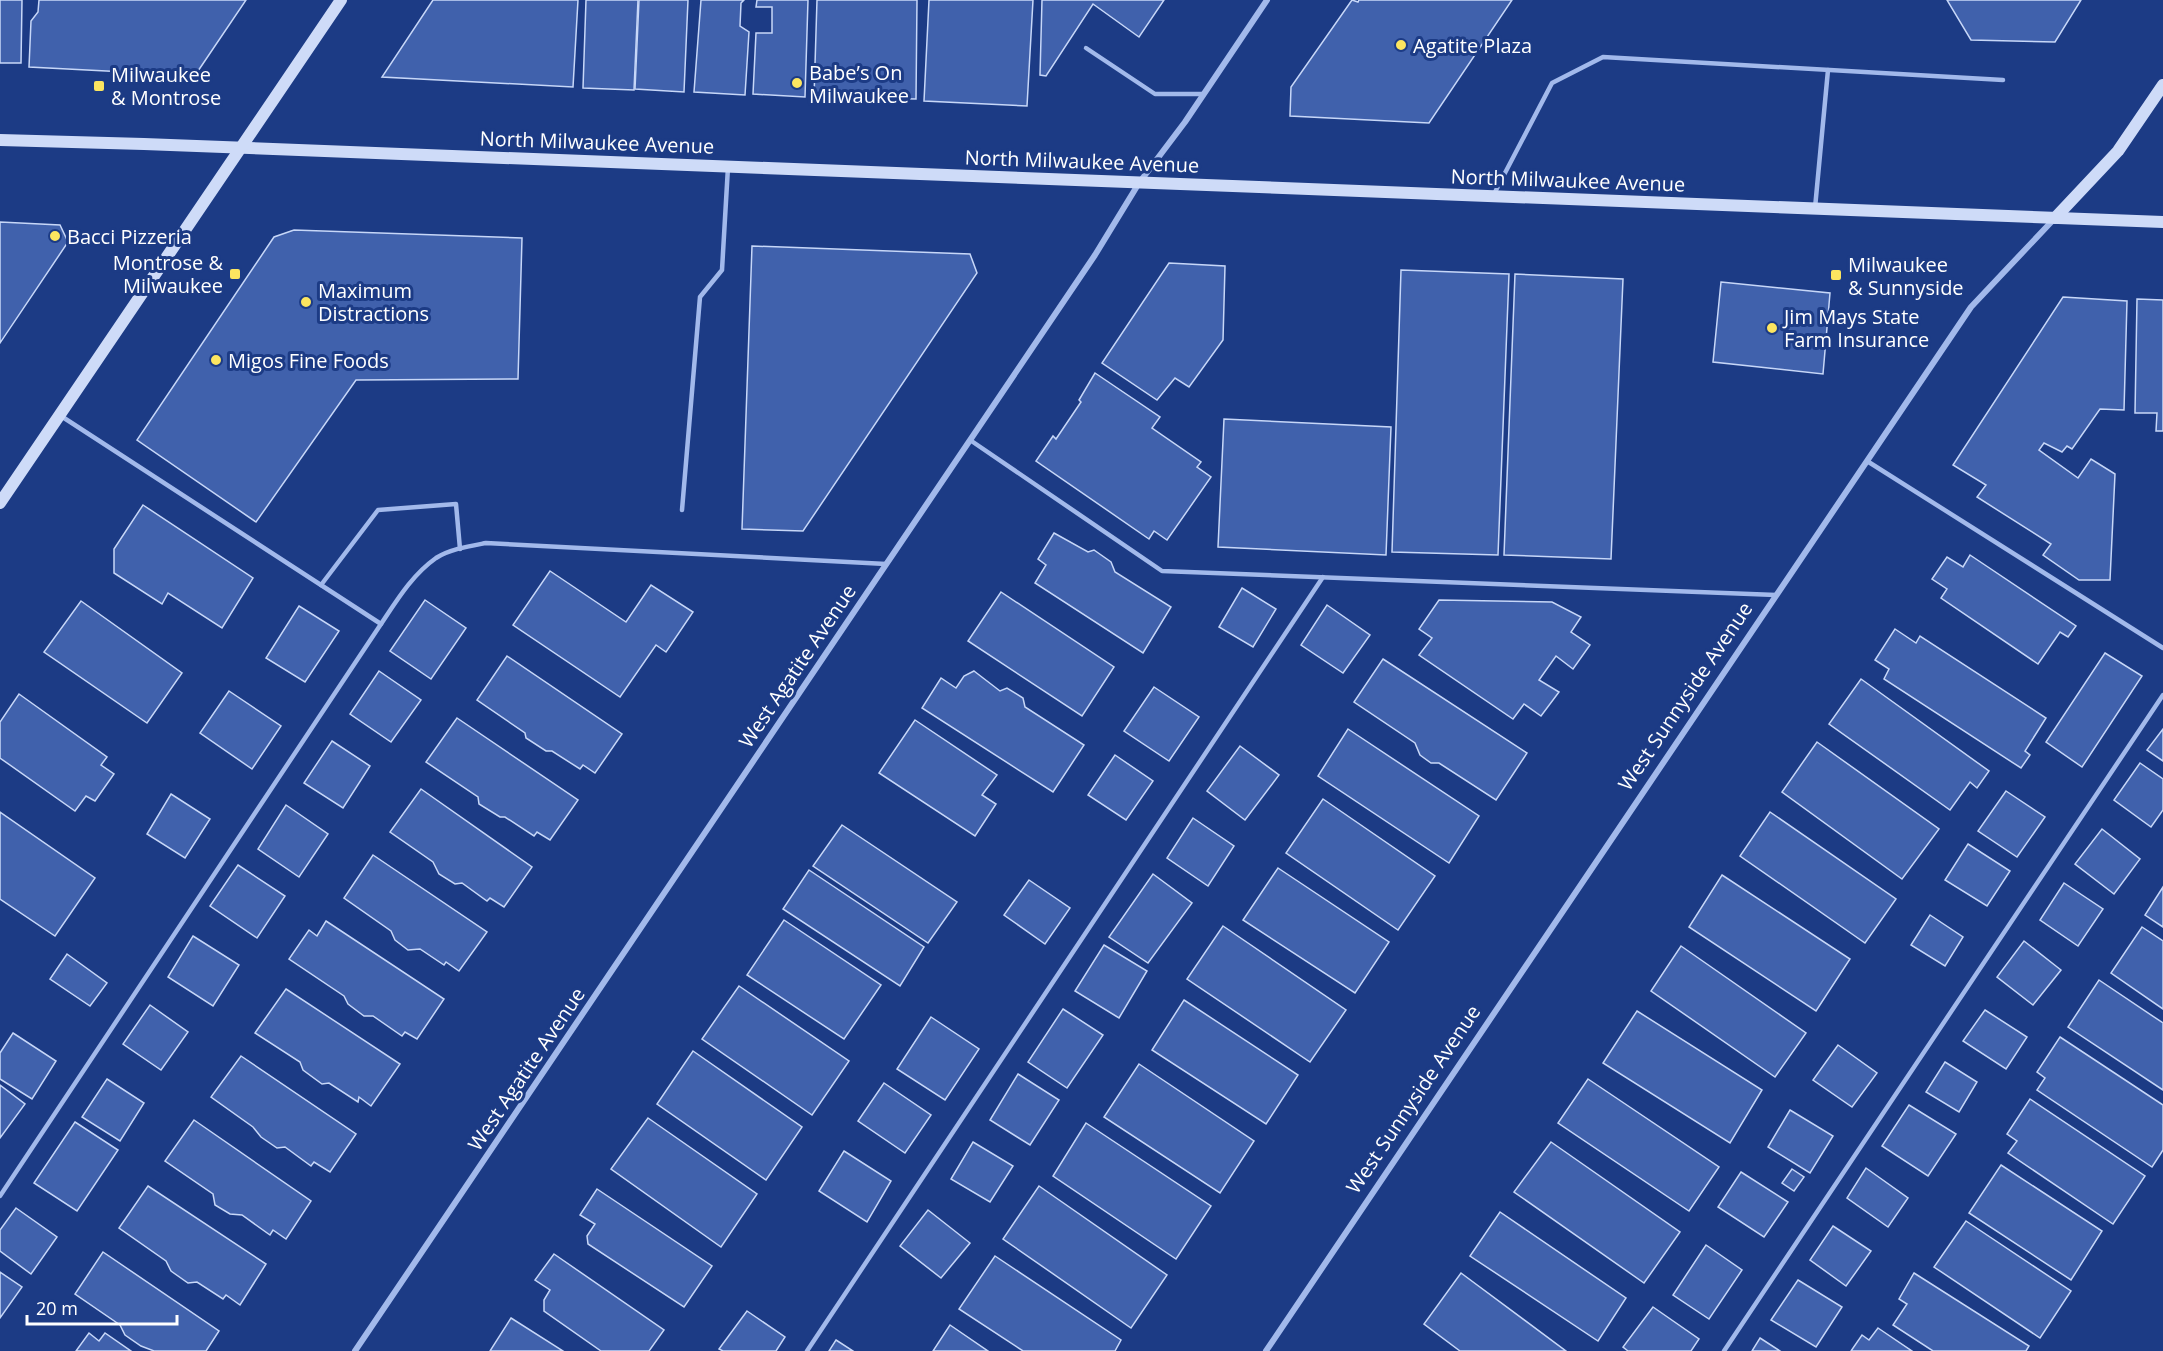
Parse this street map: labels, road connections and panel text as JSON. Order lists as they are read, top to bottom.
{
  "streets": {
    "main road": ["North Milwaukee Avenue", "West Sunnyside Avenue"],
    "street": ["West Agatite Avenue"]
  },
  "crossings": [
    ["North Milwaukee Avenue", "West Agatite Avenue"],
    ["North Milwaukee Avenue", "West Sunnyside Avenue"]
  ],
  "places": {
    "other": [
      "Agatite Plaza",
      "Babe’s On Milwaukee",
      "Bacci Pizzeria",
      "Maximum Distractions",
      "Jim Mays State Farm Insurance",
      "Migos Fine Foods"
    ],
    "transit": ["Milwaukee & Montrose", "Montrose & Milwaukee", "Milwaukee & Sunnyside"]
  },
  "scale_bar": "20 m"
}
